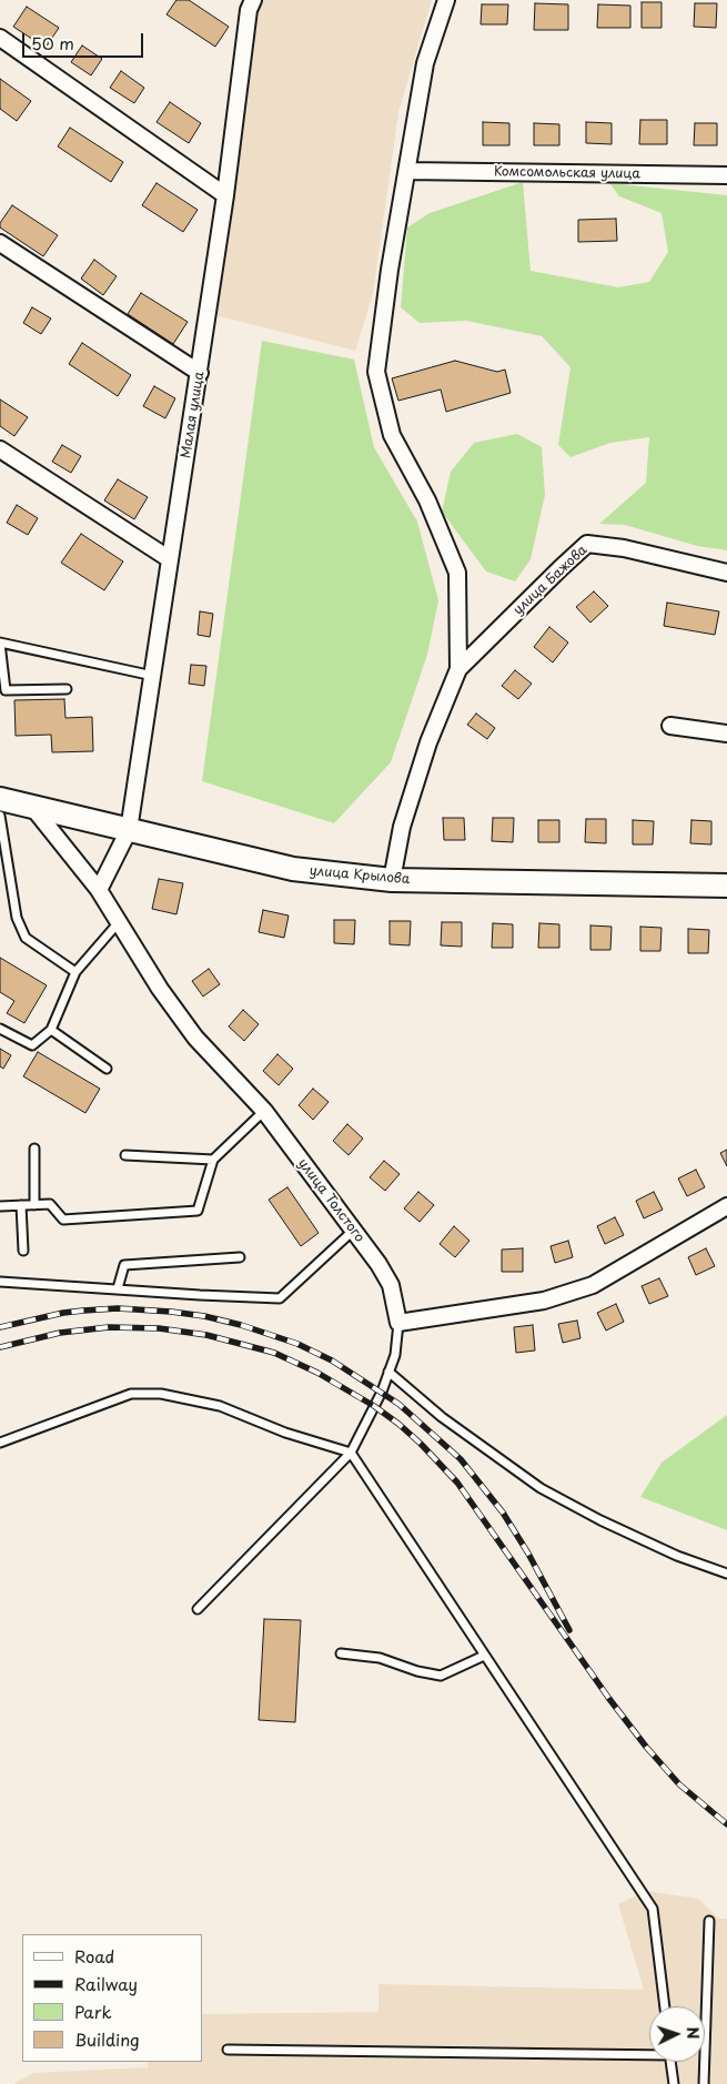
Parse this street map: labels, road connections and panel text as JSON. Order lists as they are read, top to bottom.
{
  "streets": {
    "main road": ["улица Крылова"],
    "street": [
      "Комсомольская улица",
      "Малая улица",
      "улица Бажова",
      "улица Толстого"
    ]
  },
  "crossings": [
    ["Малая улица", "улица Крылова"],
    ["Малая улица", "улица Толстого"],
    ["улица Крылова", "улица Толстого"]
  ],
  "legend": [
    "Road",
    "Railway",
    "Park",
    "Building"
  ],
  "scale_bar": "50 m",
  "north": "right"
}
